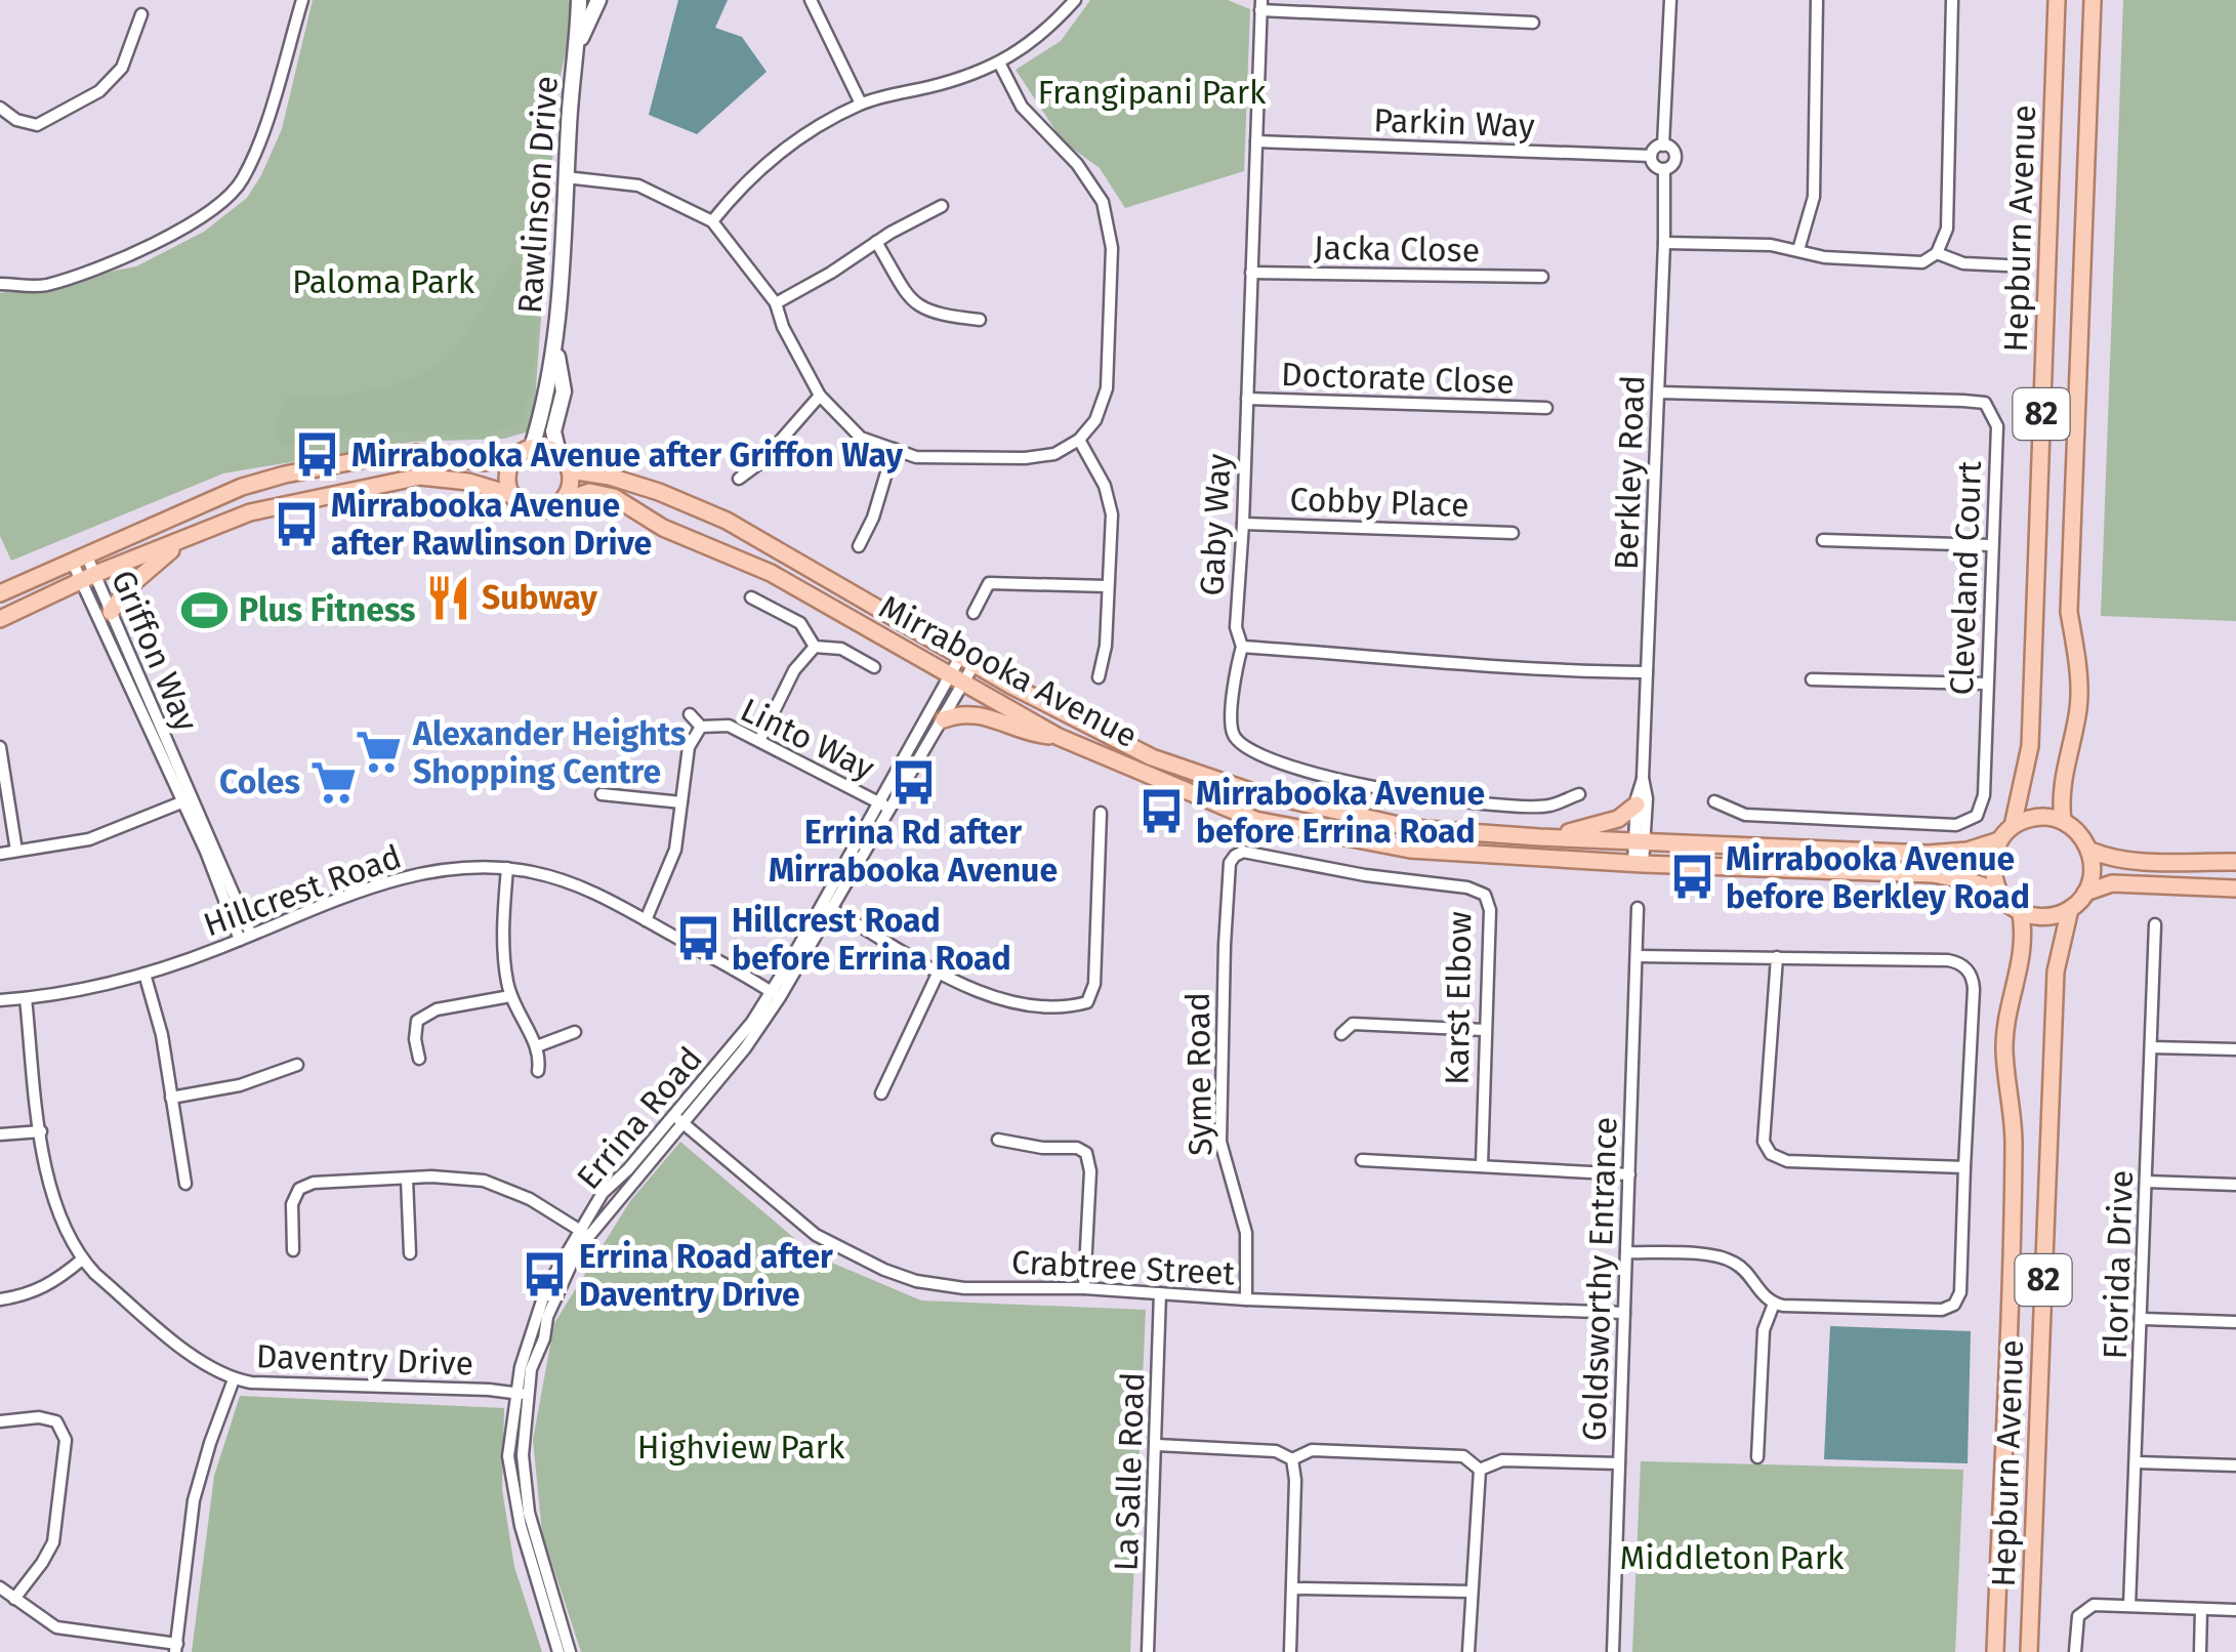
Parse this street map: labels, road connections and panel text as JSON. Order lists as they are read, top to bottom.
{
  "streets": {
    "main road": ["Hepburn Avenue", "82", "Mirrabooka Avenue"],
    "street": [
      "Parkin Way",
      "Rawlinson Drive",
      "Jacka Close",
      "Doctorate Close",
      "Berkley Road",
      "Cobby Place",
      "Gaby Way",
      "Cleveland Court",
      "Griffon Way",
      "Linto Way",
      "Hillcrest Road",
      "Karst Elbow",
      "Syme Road",
      "Errina Road",
      "Florida Drive",
      "Crabtree Street",
      "Goldsworthy Entrance",
      "Daventry Drive",
      "La Salle Road"
    ]
  },
  "crossings": [
    ["Parkin Way", "Berkley Road"],
    ["Parkin Way", "Gaby Way"],
    ["Rawlinson Drive", "Mirrabooka Avenue"],
    ["Hepburn Avenue", "Mirrabooka Avenue"],
    ["Jacka Close", "Gaby Way"],
    ["Doctorate Close", "Gaby Way"],
    ["Berkley Road", "Cleveland Court"],
    ["Berkley Road", "Mirrabooka Avenue"],
    ["Cobby Place", "Gaby Way"],
    ["Griffon Way", "Mirrabooka Avenue"],
    ["Griffon Way", "Hillcrest Road"],
    ["Mirrabooka Avenue", "Errina Road"],
    ["Linto Way", "Hillcrest Road"],
    ["Linto Way", "Errina Road"],
    ["Hillcrest Road", "Errina Road"],
    ["Hillcrest Road", "Daventry Drive"],
    ["Karst Elbow", "Syme Road"],
    ["Syme Road", "Crabtree Street"],
    ["Errina Road", "Crabtree Street"],
    ["Errina Road", "Daventry Drive"],
    ["Crabtree Street", "Goldsworthy Entrance"],
    ["Crabtree Street", "La Salle Road"]
  ],
  "parks": [
    "Frangipani Park",
    "Paloma Park",
    "Highview Park",
    "Middleton Park"
  ],
  "places": {
    "bus stop": [
      "Mirrabooka Avenue after Griffon Way",
      "Mirrabooka Avenue after Rawlinson Drive",
      "Errina Rd after Mirrabooka Avenue",
      "Mirrabooka Avenue before Errina Road",
      "Mirrabooka Avenue before Berkley Road",
      "Hillcrest Road before Errina Road",
      "Errina Road after Daventry Drive"
    ],
    "restaurant": ["Subway"],
    "sports": ["Plus Fitness"],
    "supermarket": ["Alexander Heights Shopping Centre", "Coles"]
  }
}
